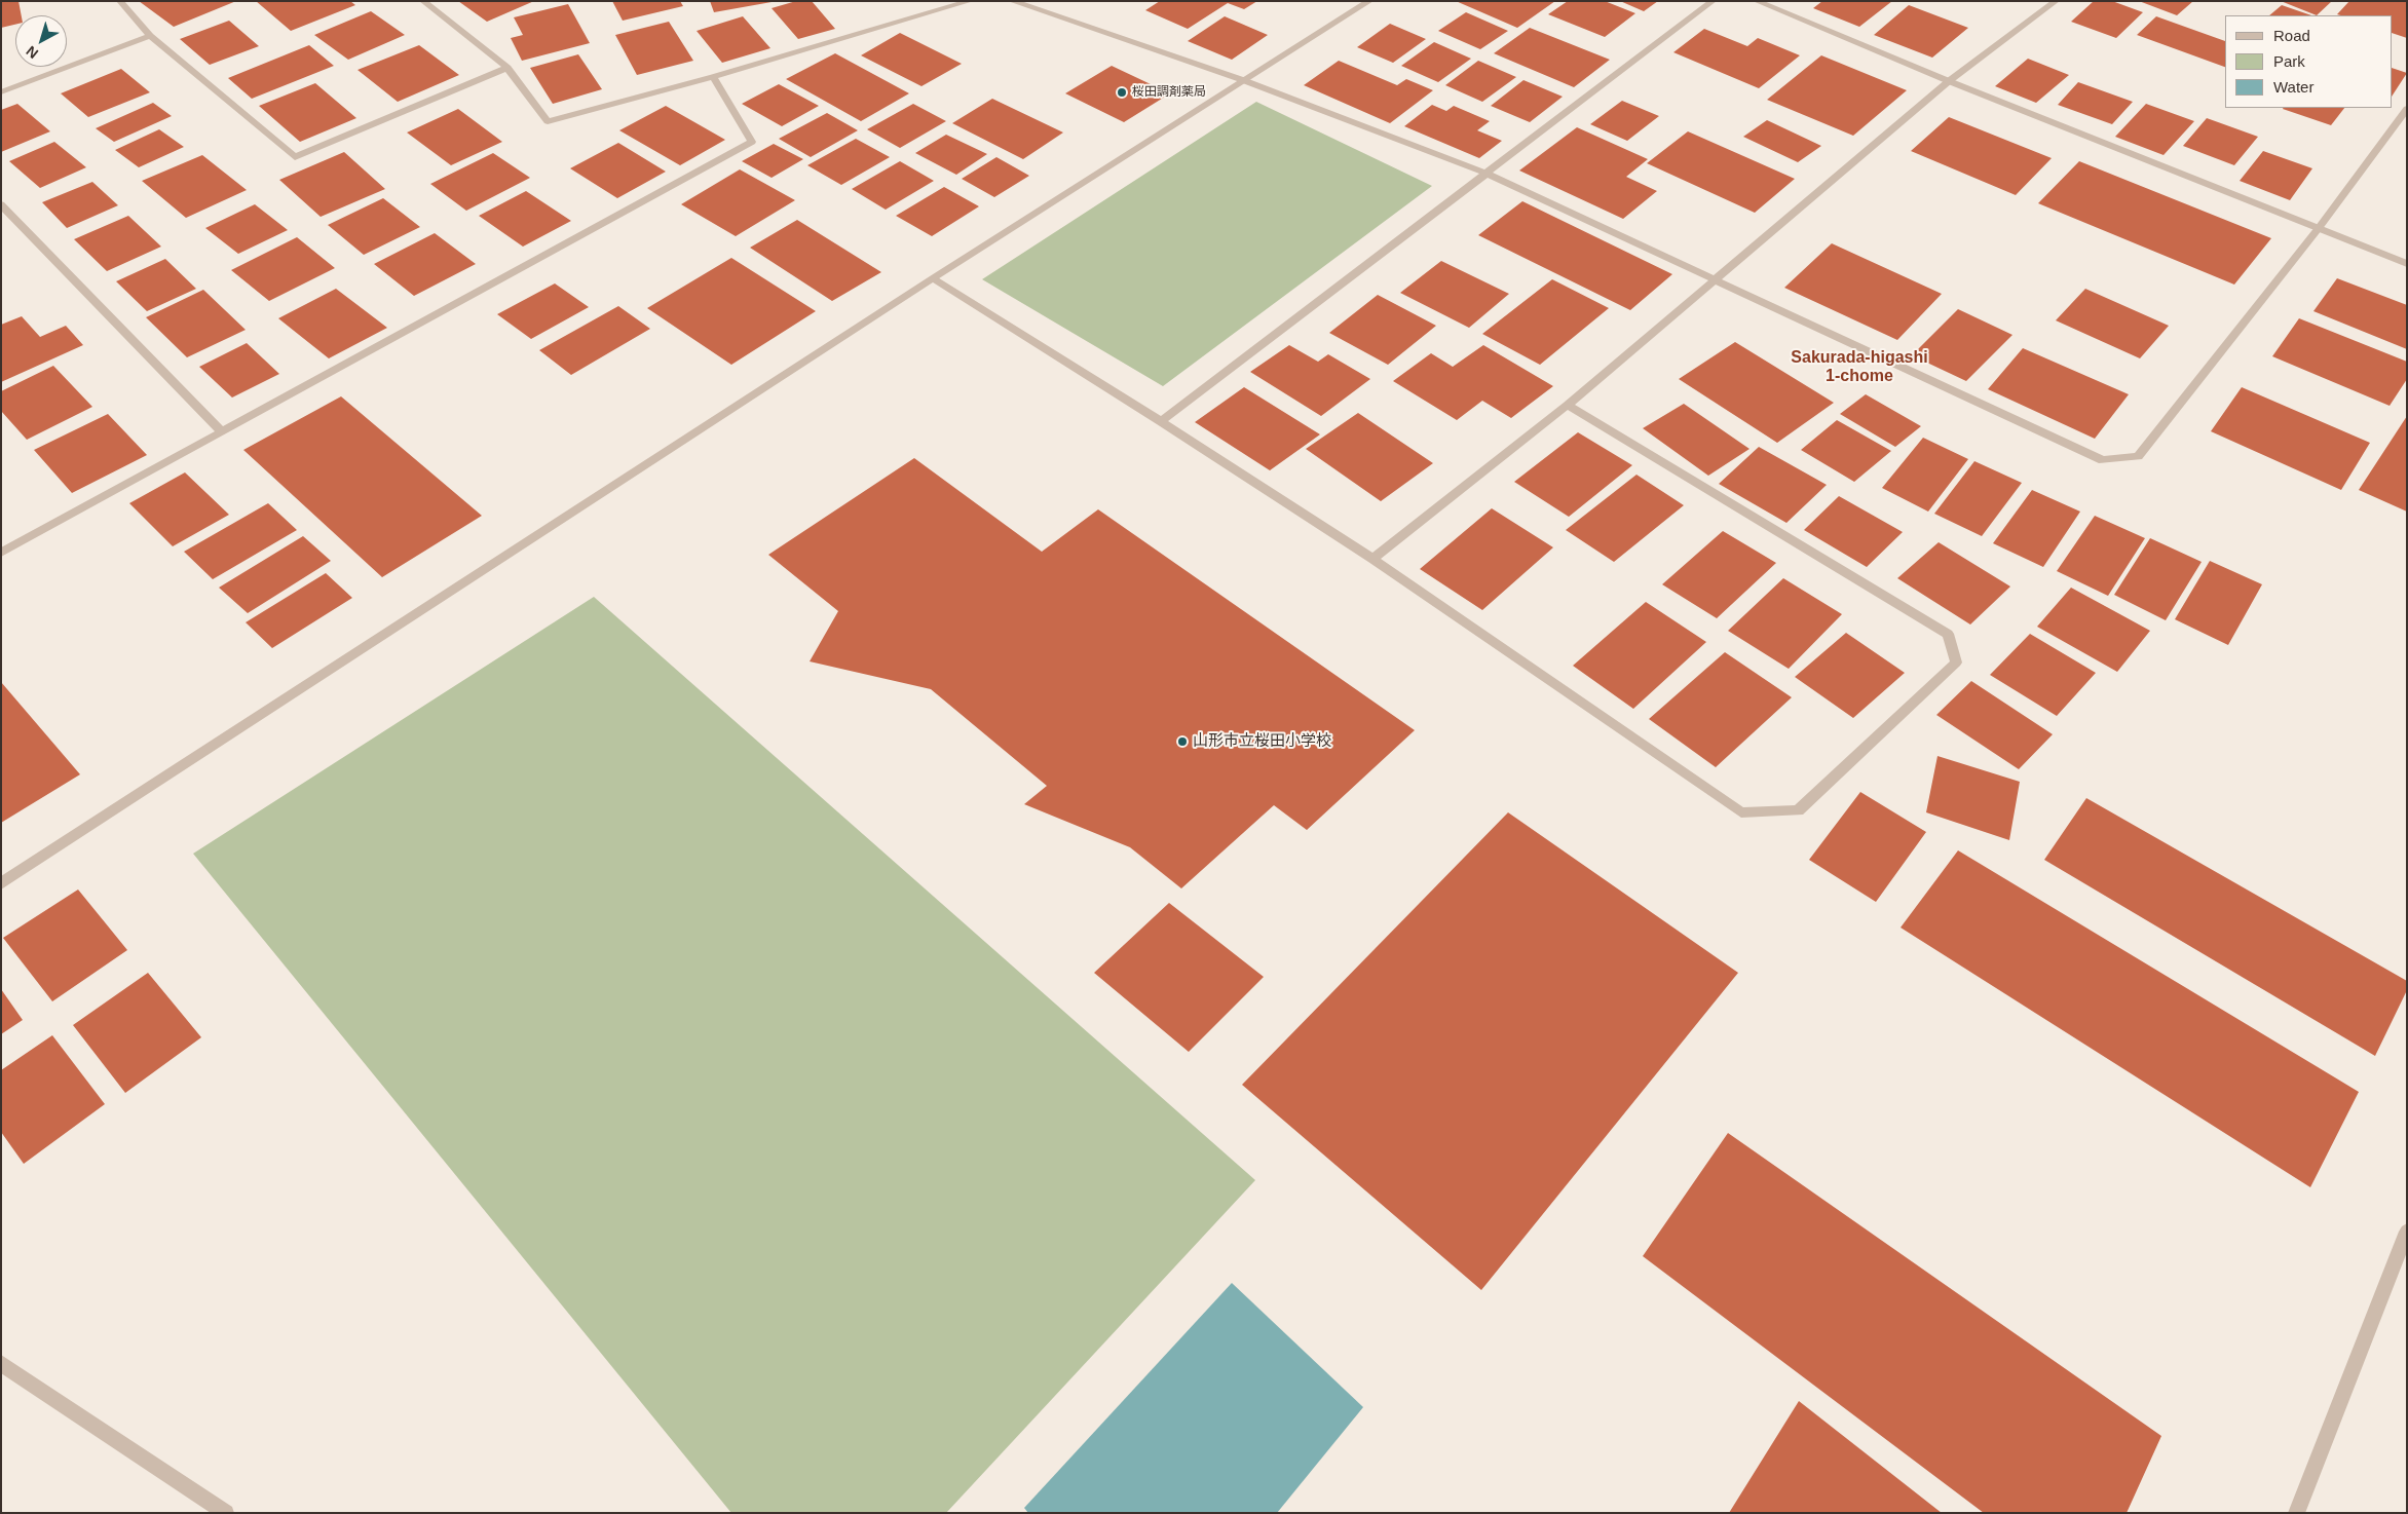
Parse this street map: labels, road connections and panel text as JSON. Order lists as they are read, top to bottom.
{
  "districts": ["Sakurada-higashi 1-chome"],
  "places": ["桜田調剤薬局", "山形市立桜田小学校"],
  "legend": ["Road", "Park", "Water"],
  "north": "bottom left"
}
